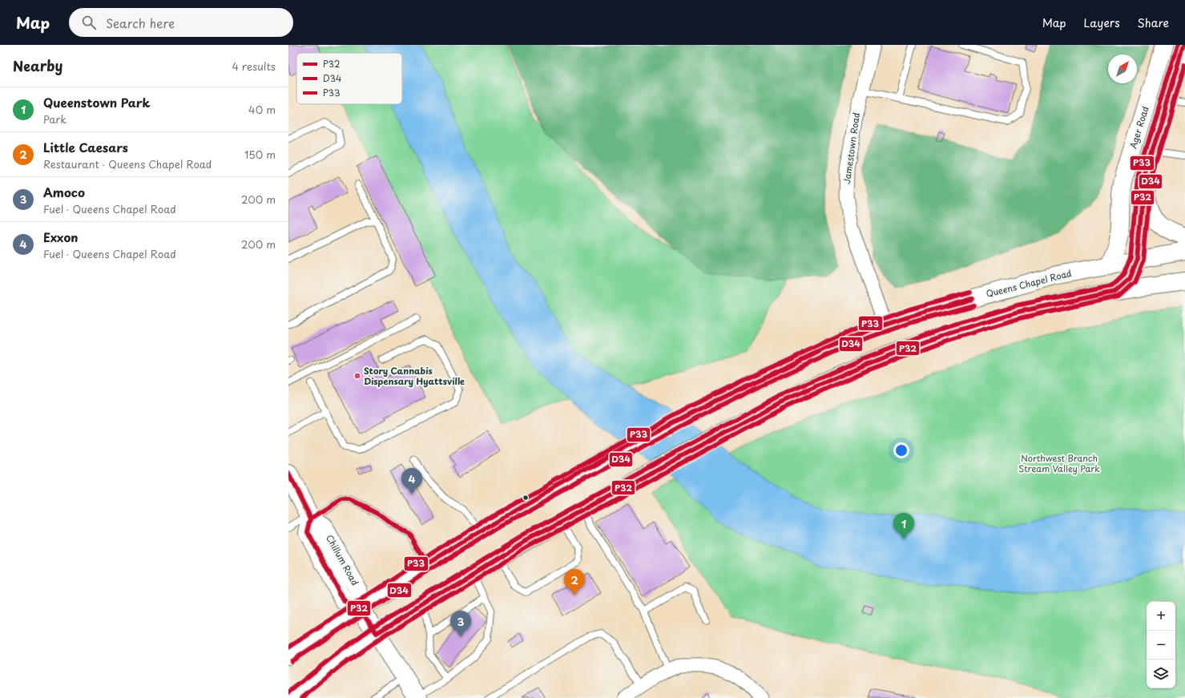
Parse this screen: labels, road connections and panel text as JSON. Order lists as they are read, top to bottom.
{
  "streets": {
    "main road": ["Ager Road", "Queens Chapel Road", "Chillum Road"],
    "street": ["Jamestown Road"]
  },
  "crossings": [
    ["Ager Road", "Queens Chapel Road"],
    ["Jamestown Road", "Queens Chapel Road"],
    ["Queens Chapel Road", "Chillum Road"]
  ],
  "parks": ["Northwest Branch Stream Valley Park"],
  "places": ["Story Cannabis Dispensary Hyattsville"],
  "lines": ["transit line P32", "transit line P33", "transit line D34"],
  "legend": ["P32", "D34", "P33"],
  "north": "top right",
  "page": {
    "header": "Map",
    "search": "Search here",
    "nav": ["Map", "Layers", "Share"],
    "heading": ["Nearby", "4 results"],
    "list": [
      {
        "mark": "1",
        "name": "Queenstown Park",
        "note": "Park",
        "value": "40 m"
      },
      {
        "mark": "2",
        "name": "Little Caesars",
        "note": "Restaurant · Queens Chapel Road",
        "value": "150 m"
      },
      {
        "mark": "3",
        "name": "Amoco",
        "note": "Fuel · Queens Chapel Road",
        "value": "200 m"
      },
      {
        "mark": "4",
        "name": "Exxon",
        "note": "Fuel · Queens Chapel Road",
        "value": "200 m"
      }
    ],
    "pins": [
      "4",
      "1",
      "2",
      "3"
    ],
    "map_buttons": ["+", "−"]
  }
}
